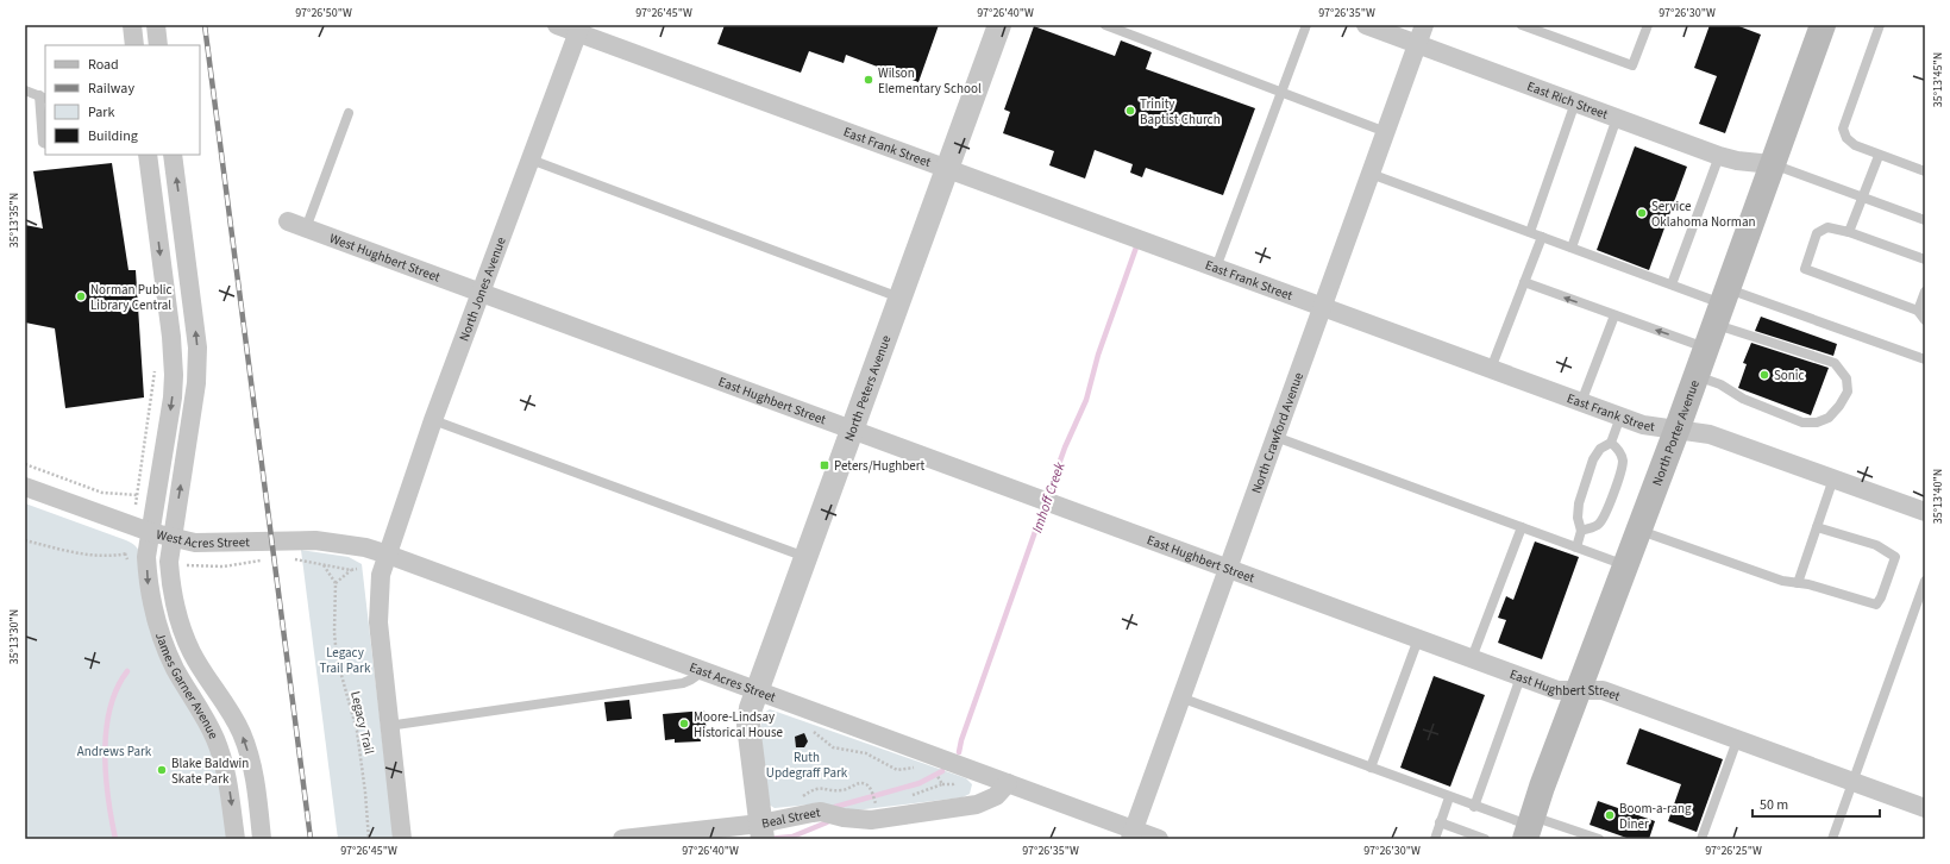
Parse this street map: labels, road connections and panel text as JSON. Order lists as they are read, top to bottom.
{
  "streets": {
    "main road": ["North Porter Avenue"],
    "street": [
      "East Rich Street",
      "East Frank Street",
      "West Hughbert Street",
      "North Jones Avenue",
      "North Peters Avenue",
      "East Hughbert Street",
      "North Crawford Avenue",
      "West Acres Street",
      "East Acres Street",
      "James Garner Avenue",
      "Beal Street"
    ],
    "path": ["Legacy Trail"]
  },
  "crossings": [
    ["East Rich Street", "North Crawford Avenue"],
    ["East Rich Street", "North Porter Avenue"],
    ["East Frank Street", "North Jones Avenue"],
    ["East Frank Street", "North Peters Avenue"],
    ["East Frank Street", "North Crawford Avenue"],
    ["East Frank Street", "North Porter Avenue"],
    ["West Hughbert Street", "North Jones Avenue"],
    ["West Hughbert Street", "East Hughbert Street"],
    ["North Jones Avenue", "East Hughbert Street"],
    ["North Jones Avenue", "West Acres Street"],
    ["North Jones Avenue", "East Acres Street"],
    ["North Peters Avenue", "East Hughbert Street"],
    ["North Peters Avenue", "East Acres Street"],
    ["North Peters Avenue", "Beal Street"],
    ["East Hughbert Street", "North Crawford Avenue"],
    ["East Hughbert Street", "North Porter Avenue"],
    ["North Crawford Avenue", "East Acres Street"],
    ["West Acres Street", "East Acres Street"],
    ["West Acres Street", "James Garner Avenue"],
    ["East Acres Street", "Beal Street"]
  ],
  "water": ["Imhoff Creek"],
  "parks": ["Legacy Trail Park", "Andrews Park", "Ruth Updegraff Park"],
  "places": {
    "other": [
      "Wilson Elementary School",
      "Trinity Baptist Church",
      "Service Oklahoma Norman",
      "Norman Public Library Central",
      "Sonic",
      "Moore-Lindsay Historical House",
      "Blake Baldwin Skate Park",
      "Boom-a-rang Diner"
    ],
    "transit": ["Peters/Hughbert"]
  },
  "legend": [
    "Road",
    "Railway",
    "Park",
    "Building"
  ],
  "scale_bar": "50 m",
  "coordinates": [
    "97°26'50\"W",
    "97°26'45\"W",
    "97°26'40\"W",
    "97°26'35\"W",
    "97°26'30\"W",
    "35°13'45\"N",
    "35°13'35\"N",
    "35°13'40\"N",
    "35°13'30\"N",
    "97°26'25\"W"
  ]
}
